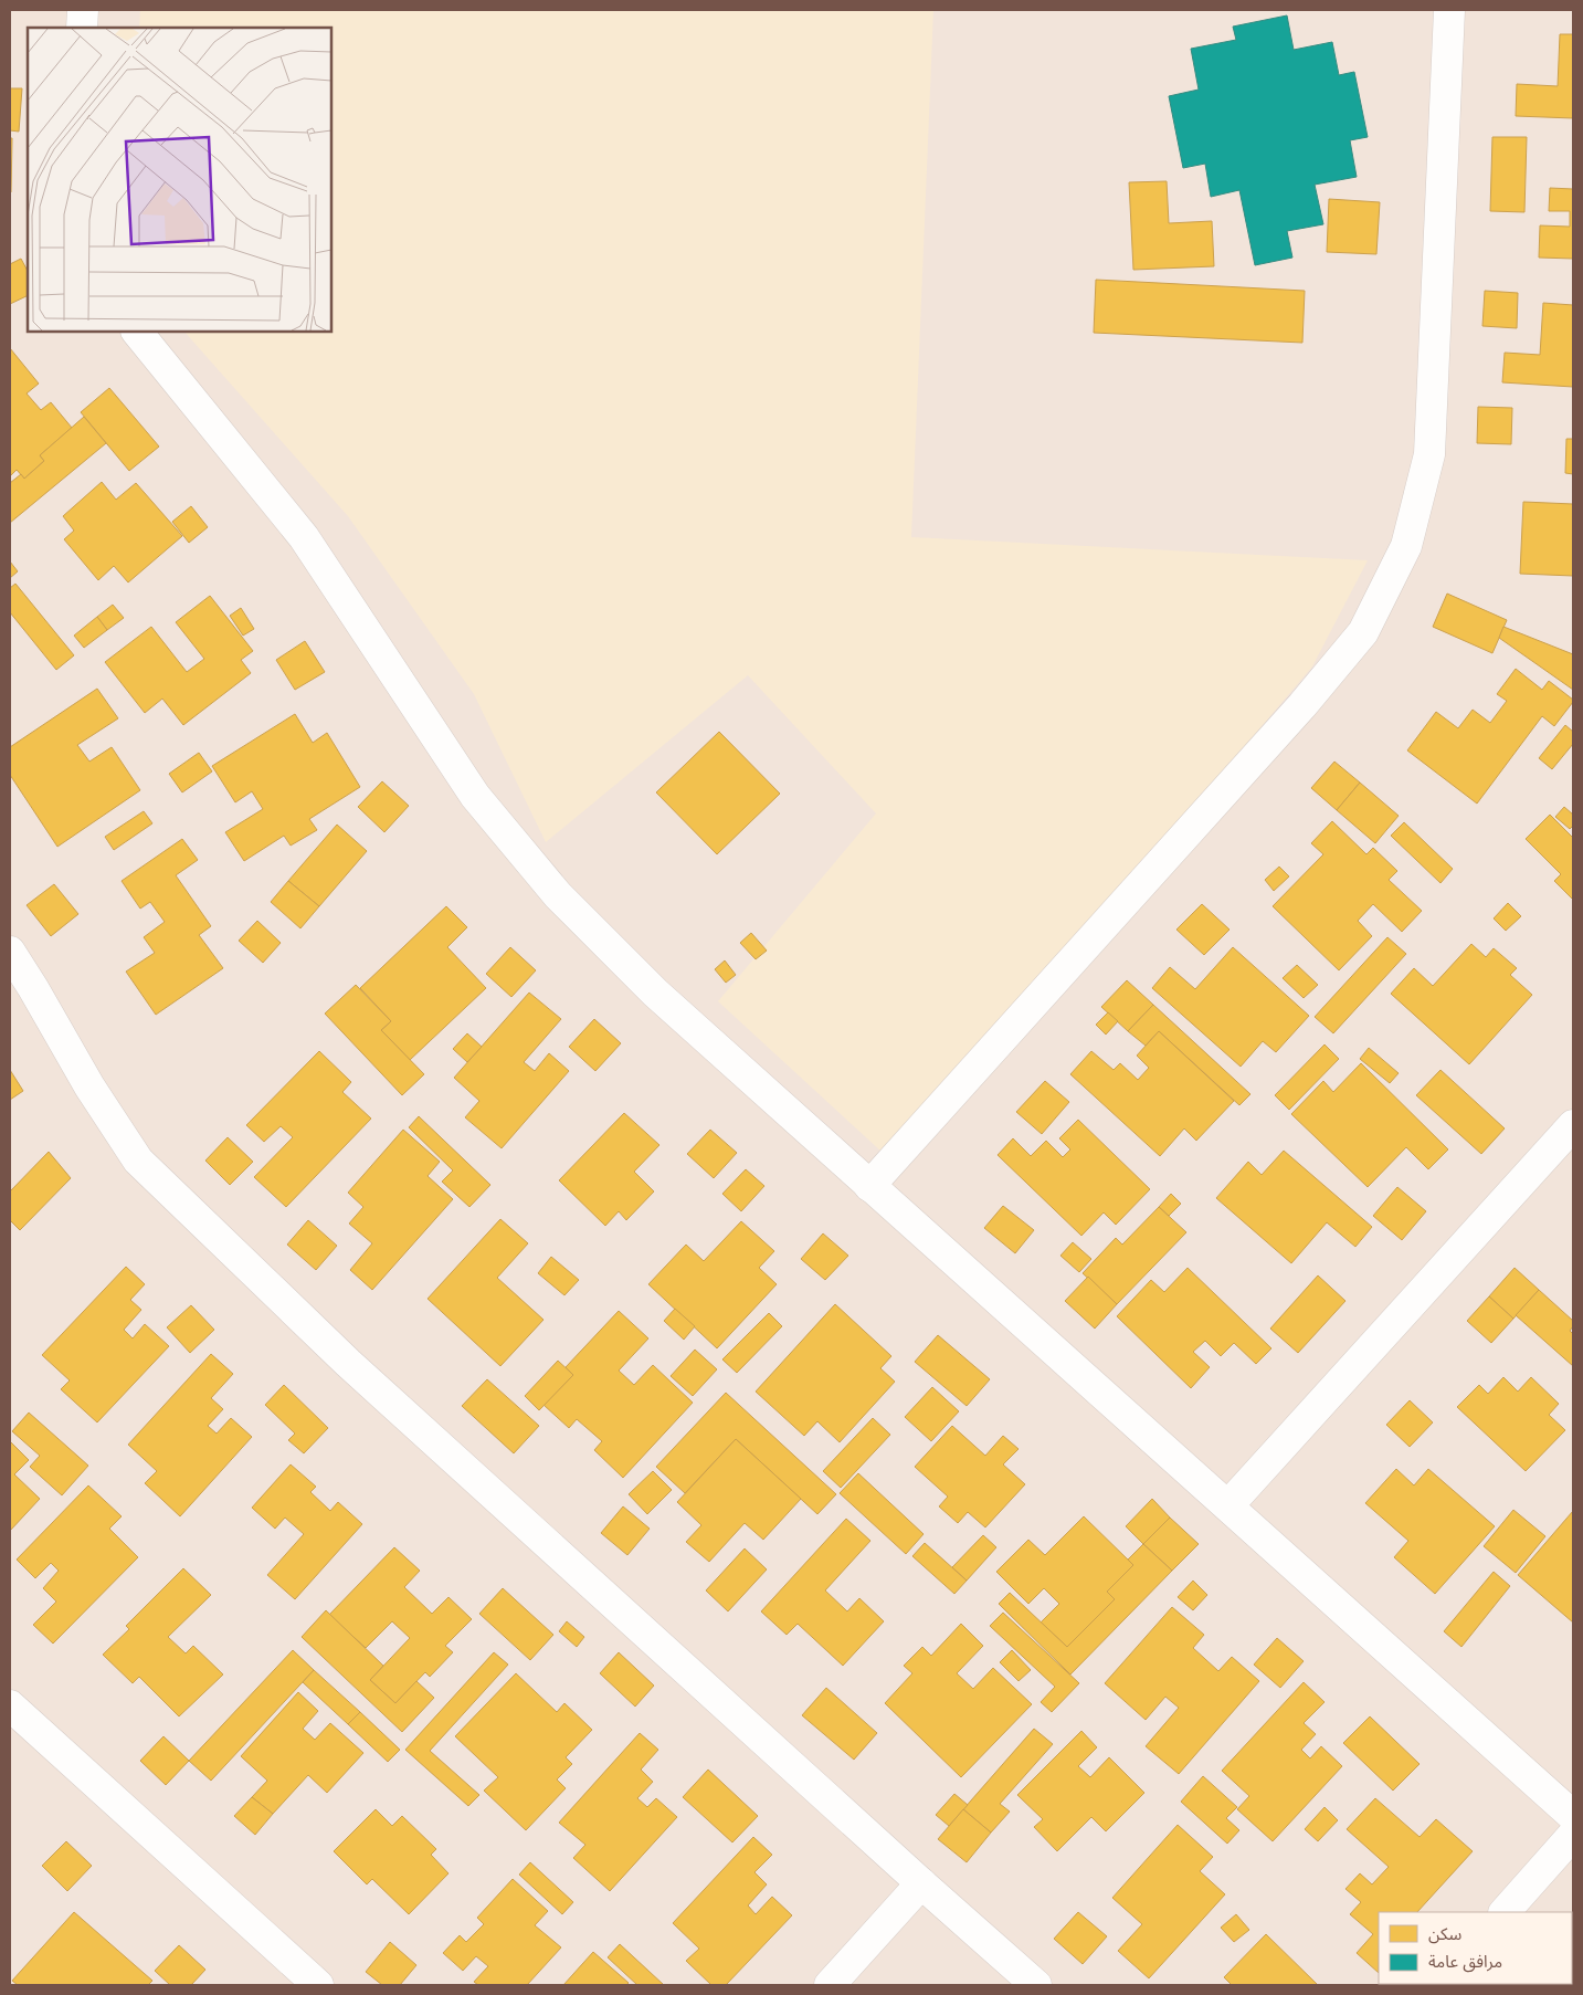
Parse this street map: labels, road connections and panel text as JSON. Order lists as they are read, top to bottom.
{
  "legend": ["سكن", "مرافق عامة"]
}
